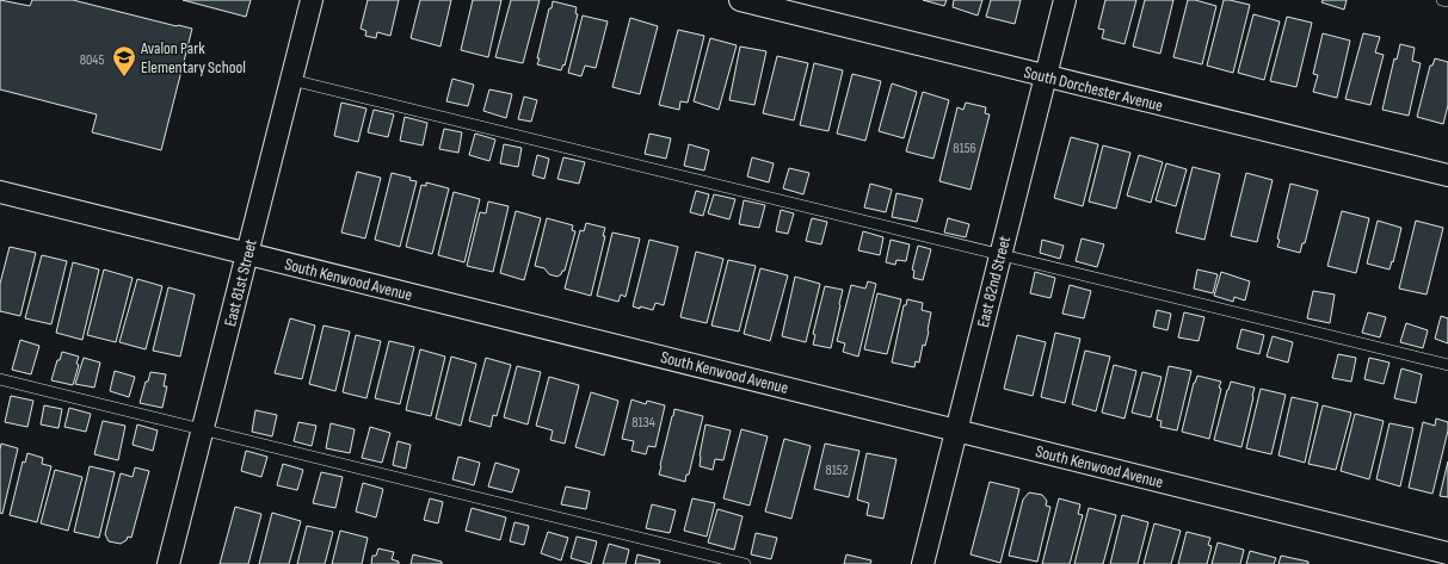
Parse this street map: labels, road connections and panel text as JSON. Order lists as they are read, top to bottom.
{
  "streets": {
    "street": [
      "South Dorchester Avenue",
      "South Kenwood Avenue",
      "East 82nd Street",
      "East 81st Street"
    ]
  },
  "crossings": [
    ["South Dorchester Avenue", "East 82nd Street"],
    ["South Kenwood Avenue", "East 82nd Street"],
    ["South Kenwood Avenue", "East 81st Street"]
  ],
  "places": {
    "school or university": ["Avalon Park Elementary School"]
  },
  "house_numbers": [
    "8045",
    "8156",
    "8134",
    "8152"
  ]
}
